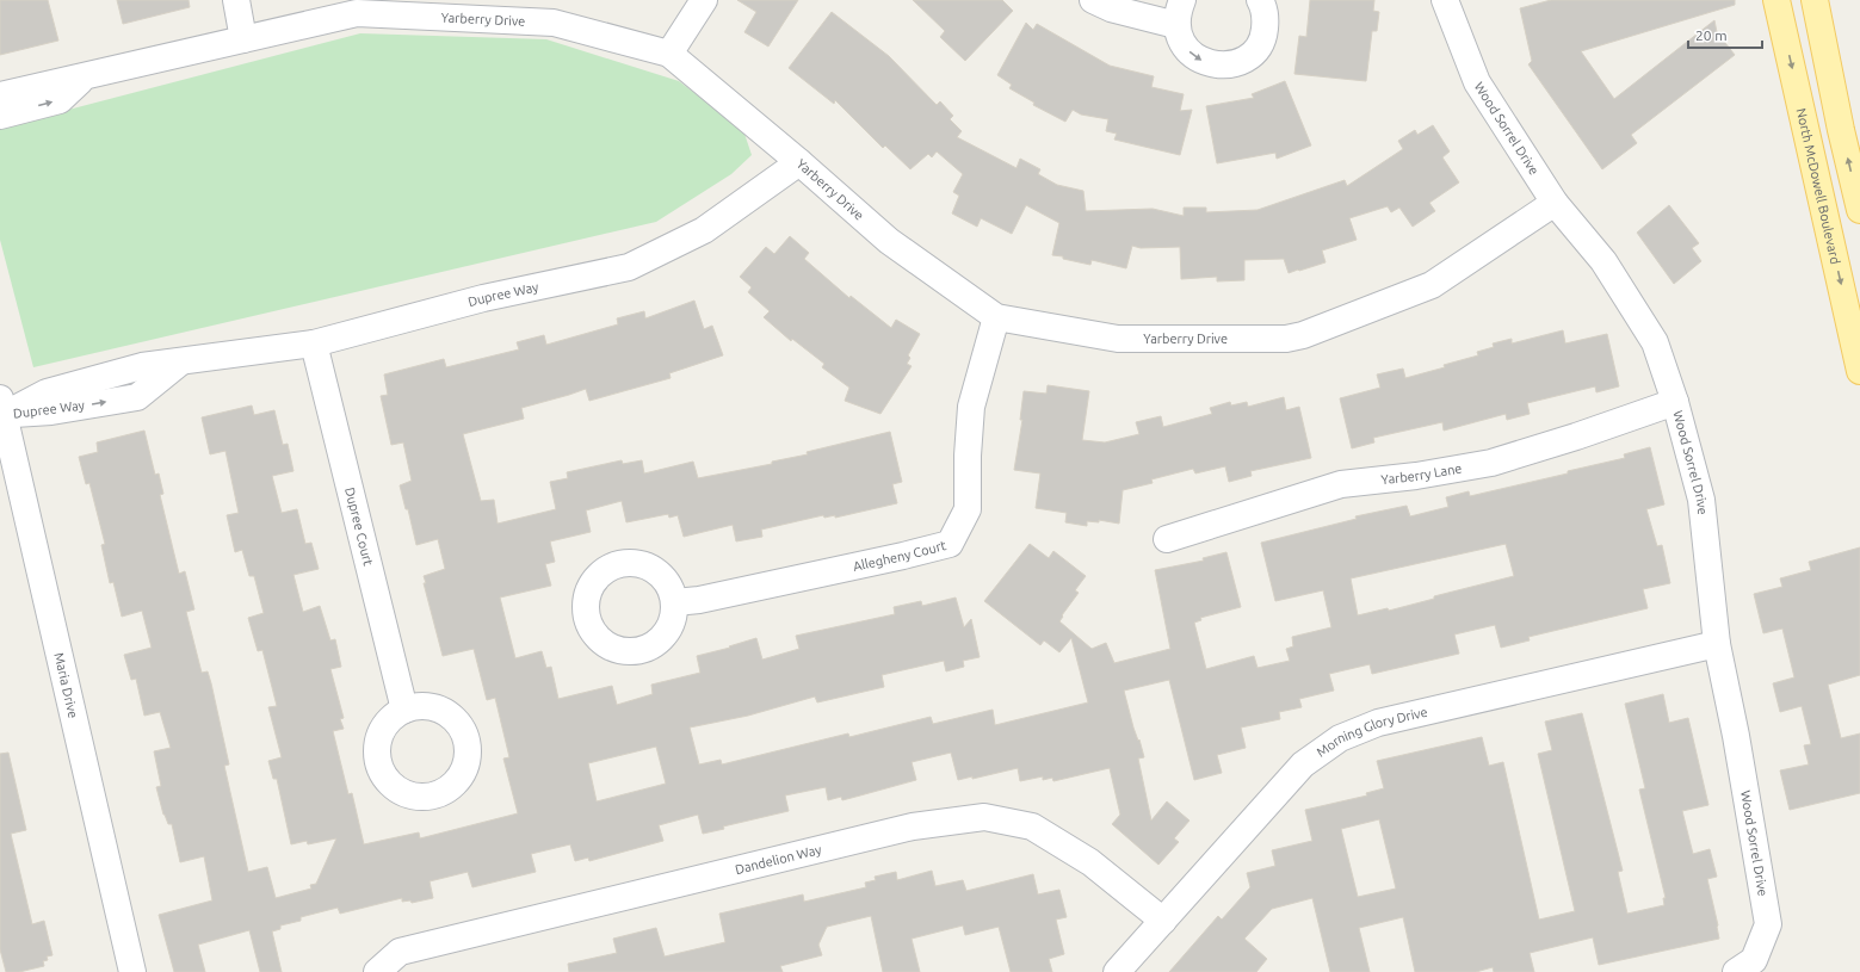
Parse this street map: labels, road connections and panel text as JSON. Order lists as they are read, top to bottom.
{
  "streets": {
    "main road": ["North McDowell Boulevard"],
    "street": [
      "Yarberry Drive",
      "Wood Sorrel Drive",
      "Dupree Way",
      "Yarberry Lane",
      "Dupree Court",
      "Allegheny Court",
      "Maria Drive",
      "Morning Glory Drive",
      "Dandelion Way"
    ]
  },
  "crossings": [
    ["Yarberry Drive", "Wood Sorrel Drive"],
    ["Yarberry Drive", "Dupree Way"],
    ["Yarberry Drive", "Allegheny Court"],
    ["Wood Sorrel Drive", "Yarberry Lane"],
    ["Wood Sorrel Drive", "Morning Glory Drive"],
    ["Dupree Way", "Dupree Court"],
    ["Dupree Way", "Maria Drive"],
    ["Morning Glory Drive", "Dandelion Way"]
  ],
  "scale_bar": "20 m"
}
